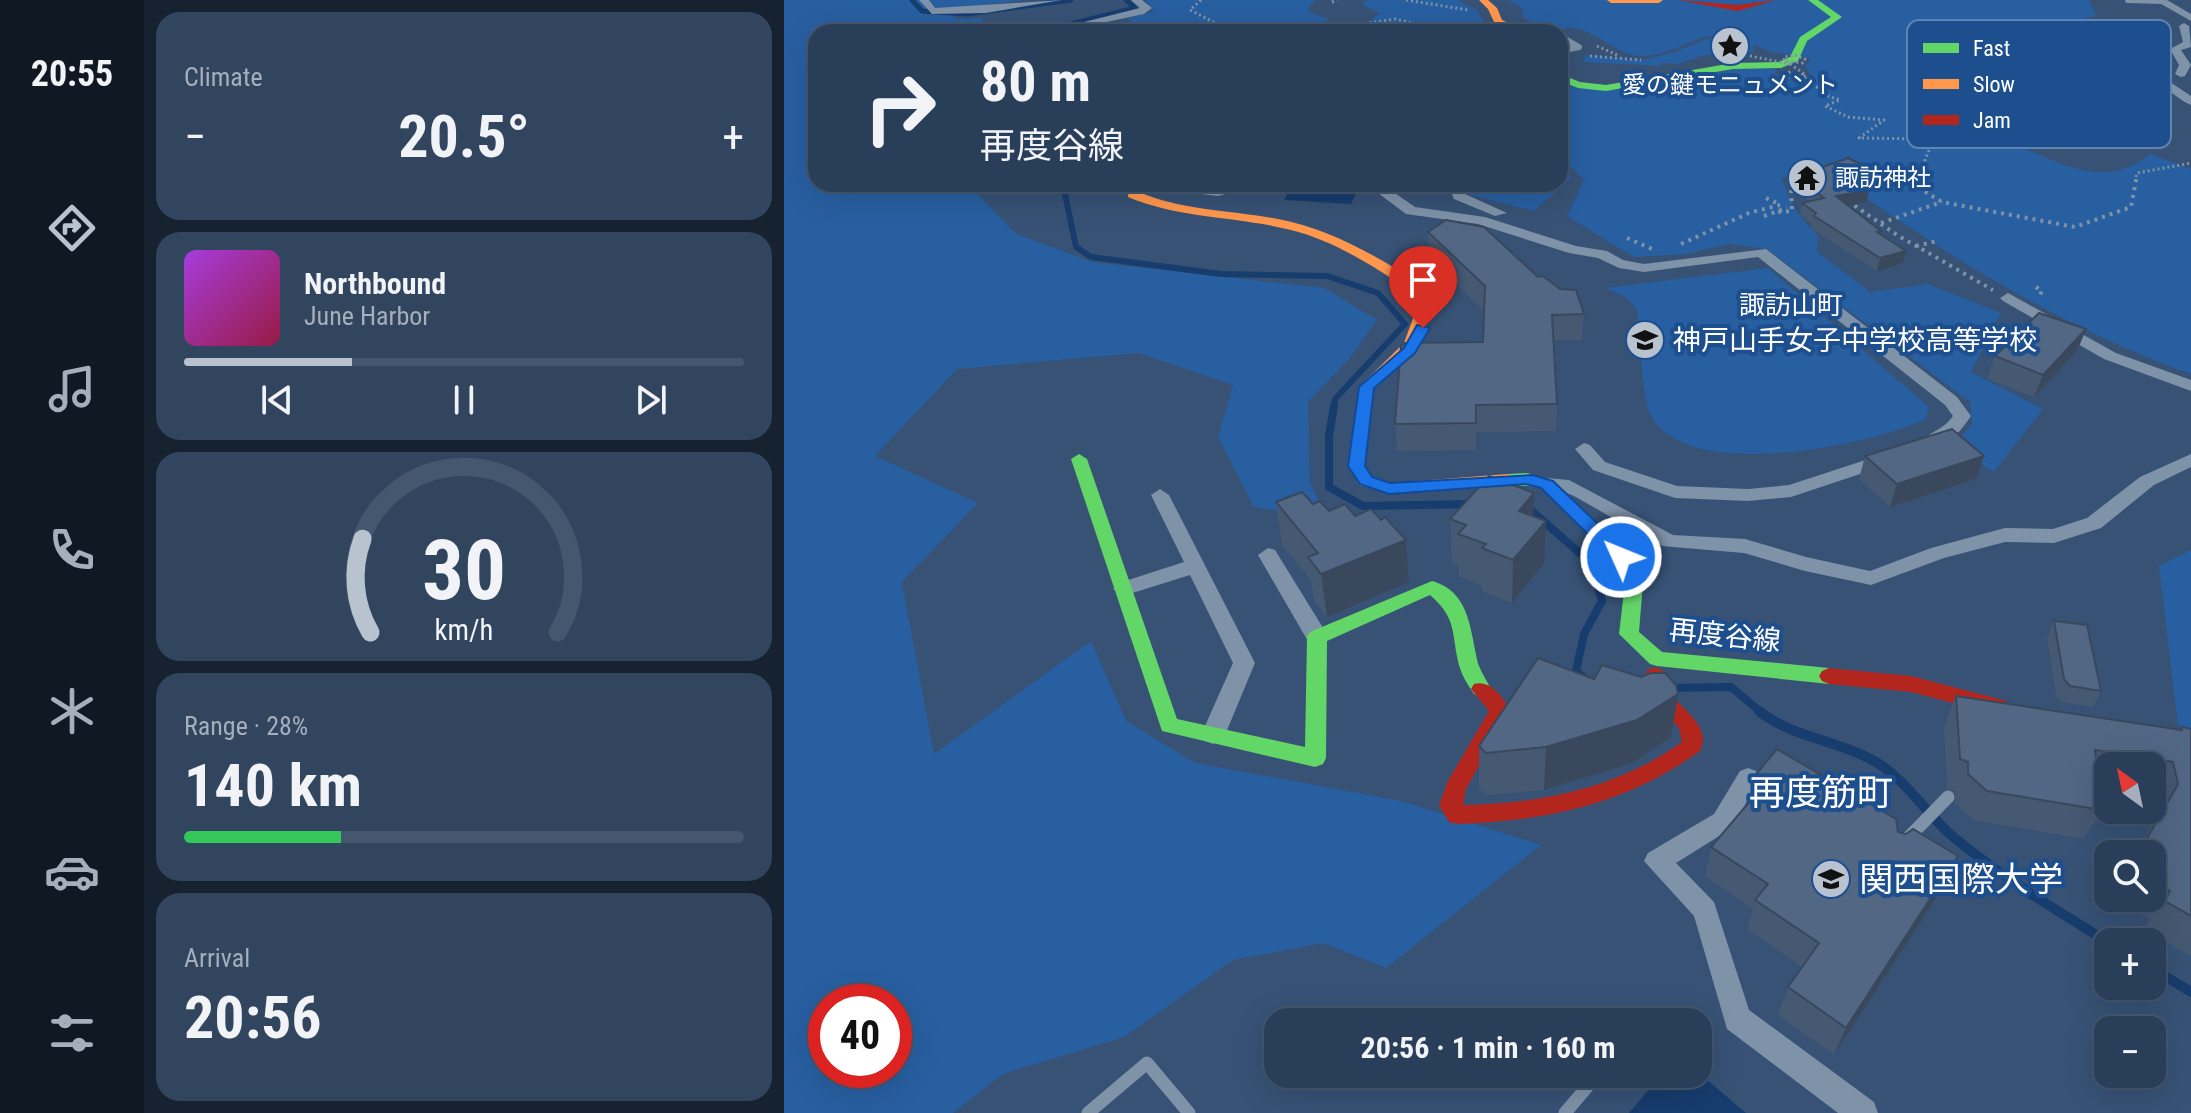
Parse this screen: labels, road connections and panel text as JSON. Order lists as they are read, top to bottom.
{
  "streets": {
    "street": ["再度谷線"]
  },
  "districts": ["諏訪山町", "再度筋町"],
  "places": {
    "place": ["愛の鍵モニュメント"],
    "temple": ["諏訪神社"],
    "school or university": ["神戸山手女子中学校高等学校", "関西国際大学"]
  },
  "legend": ["Fast", "Slow", "Jam"],
  "north": "top left",
  "page": {
    "tabs": "20:55",
    "tile": [
      "Climate",
      ["Range · 28%", "140 km"],
      ["Arrival", "20:56"]
    ],
    "turn": ["80 m", "再度谷線"],
    "heat": ["−", "20.5°", "+"],
    "song": ["Northbound", "June Harbor"],
    "map_buttons": ["+", "−"],
    "limit": "40",
    "trip": "20:56 · 1 min · 160 m",
    "gauge": ["30", "km/h"]
  }
}
